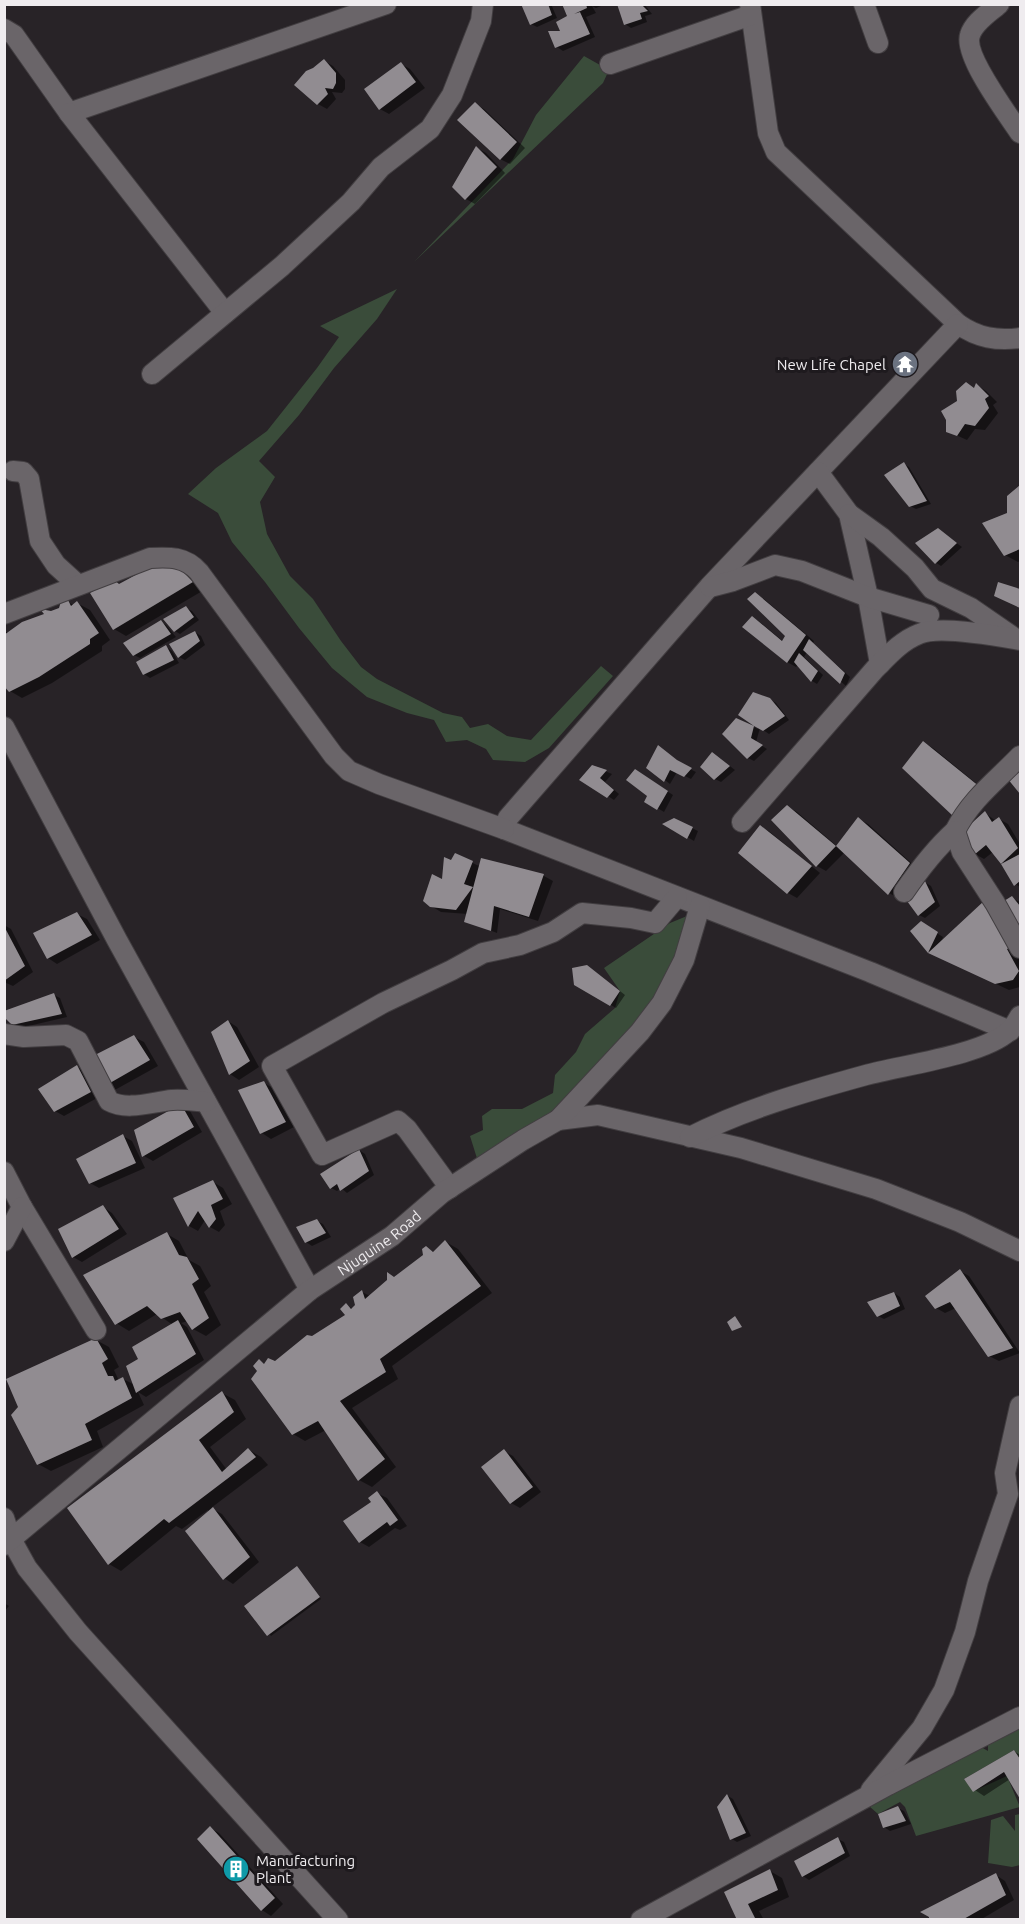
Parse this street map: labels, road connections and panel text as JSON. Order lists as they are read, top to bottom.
{
  "streets": {
    "street": ["Njuguine Road"]
  },
  "places": {
    "temple": ["New Life Chapel"],
    "building": ["Manufacturing Plant"]
  }
}
